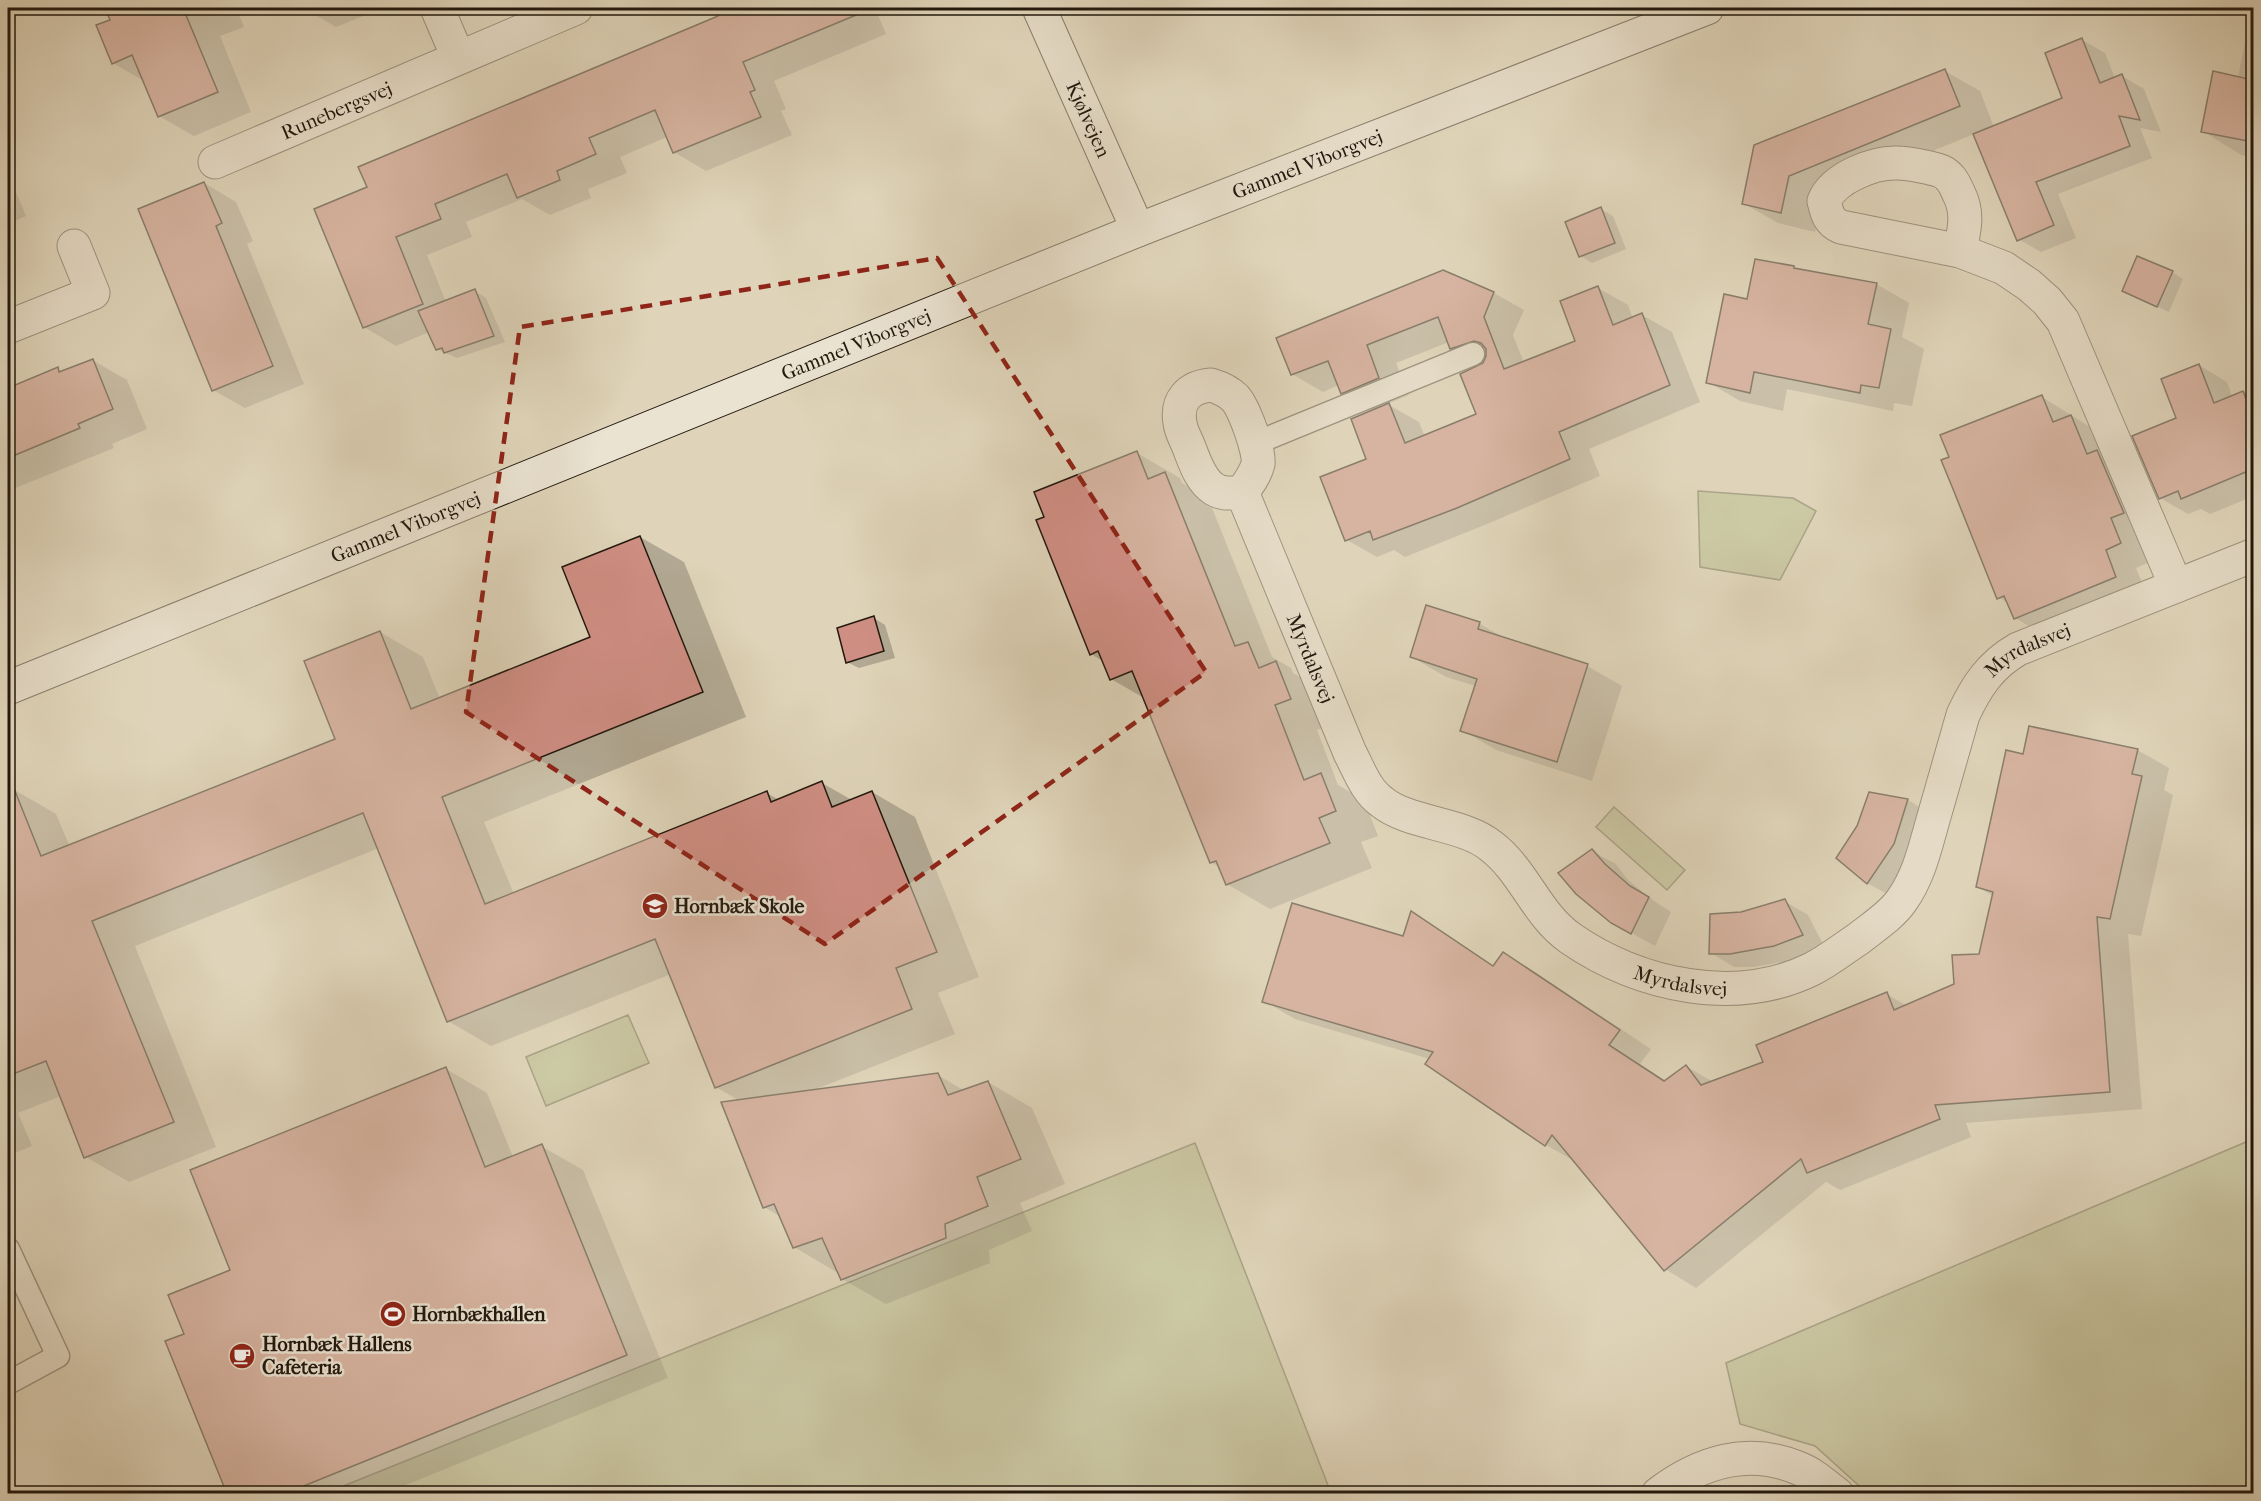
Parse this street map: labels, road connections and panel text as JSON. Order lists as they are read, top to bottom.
{
  "streets": {
    "street": [
      "Runebergsvej",
      "Kjølvejen",
      "Gammel Viborgvej",
      "Myrdalsvej"
    ]
  },
  "crossings": [
    ["Kjølvejen", "Gammel Viborgvej"]
  ],
  "places": {
    "school or university": ["Hornbæk Skole"],
    "sports": ["Hornbækhallen"],
    "cafe": ["Hornbæk Hallens Cafeteria"]
  }
}
